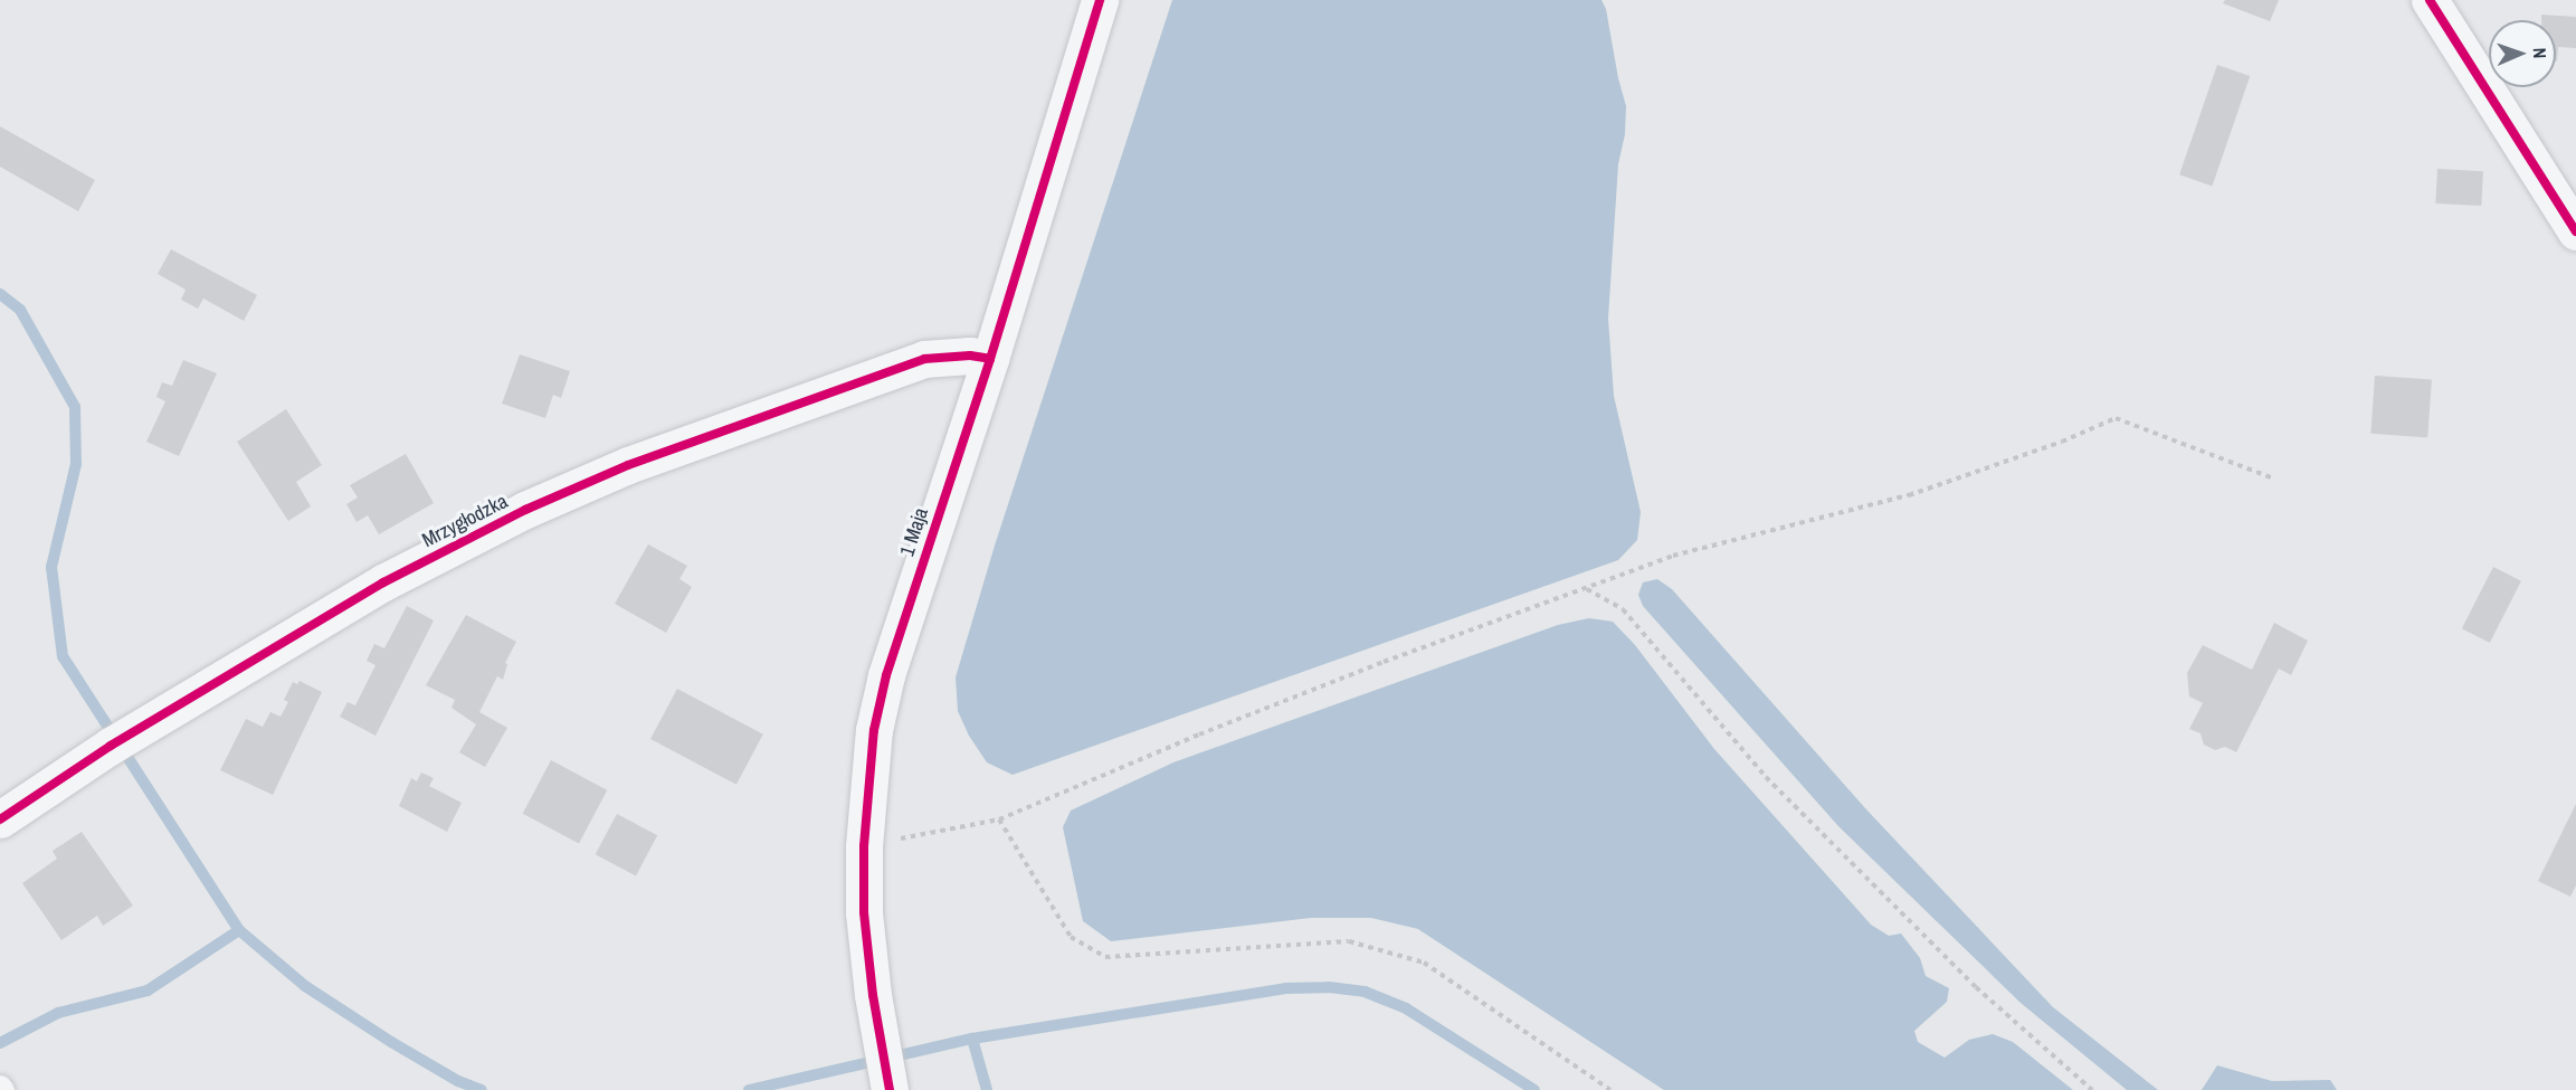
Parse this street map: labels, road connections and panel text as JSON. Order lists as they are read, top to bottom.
{
  "streets": {
    "street": ["Mrzygłodzka", "1 Maja"]
  },
  "crossings": [
    ["Mrzygłodzka", "1 Maja"]
  ],
  "north": "right"
}
